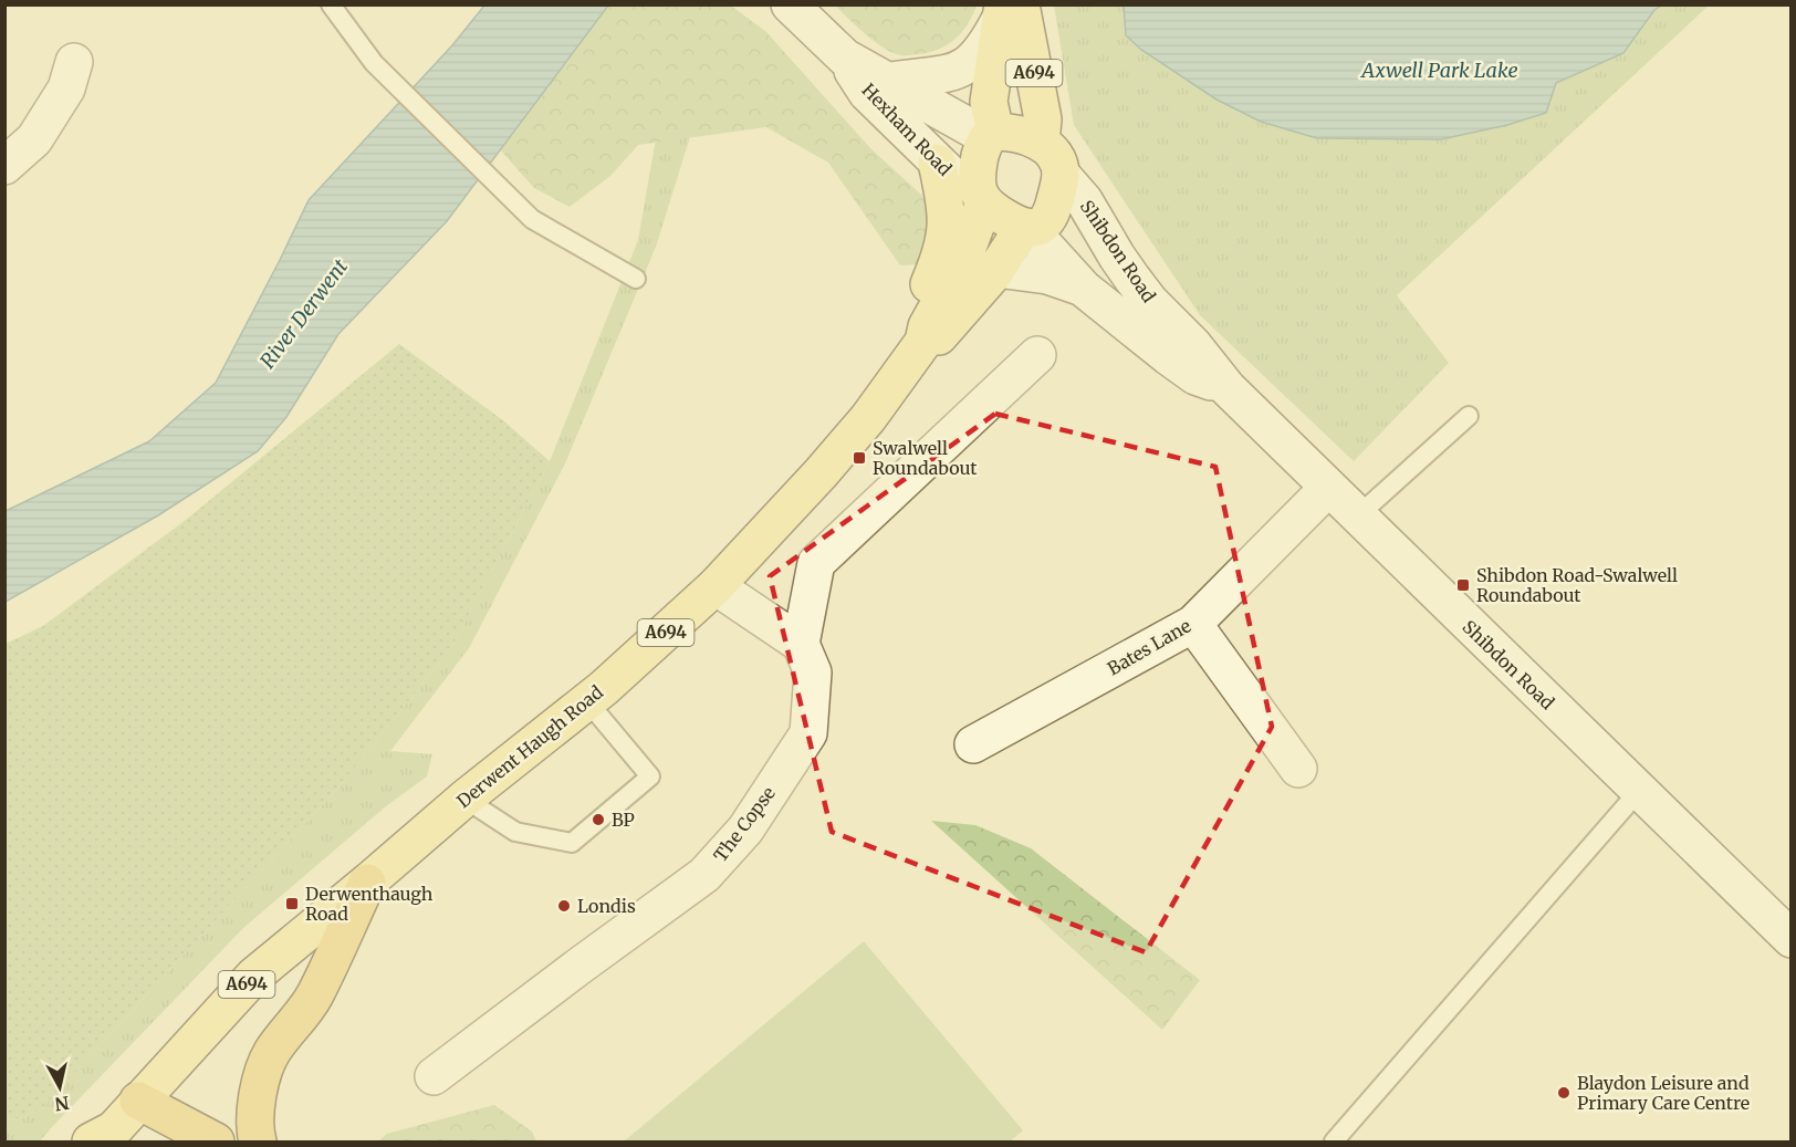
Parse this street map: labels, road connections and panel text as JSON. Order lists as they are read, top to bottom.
{
  "streets": {
    "main road": [
      "A694",
      "Hexham Road",
      "Shibdon Road",
      "Bates Lane",
      "Derwent Haugh Road",
      "The Copse"
    ]
  },
  "crossings": [
    ["A694", "Hexham Road"],
    ["A694", "Shibdon Road"],
    ["A694", "Derwent Haugh Road"],
    ["Hexham Road", "Shibdon Road"],
    ["Hexham Road", "Derwent Haugh Road"],
    ["Shibdon Road", "Bates Lane"],
    ["Shibdon Road", "Derwent Haugh Road"]
  ],
  "water": ["Axwell Park Lake", "River Derwent"],
  "places": {
    "transit": ["Swalwell Roundabout", "Shibdon Road-Swalwell Roundabout", "Derwenthaugh Road"],
    "other": ["BP", "Londis", "Blaydon Leisure and Primary Care Centre"]
  },
  "north": "bottom"
}
